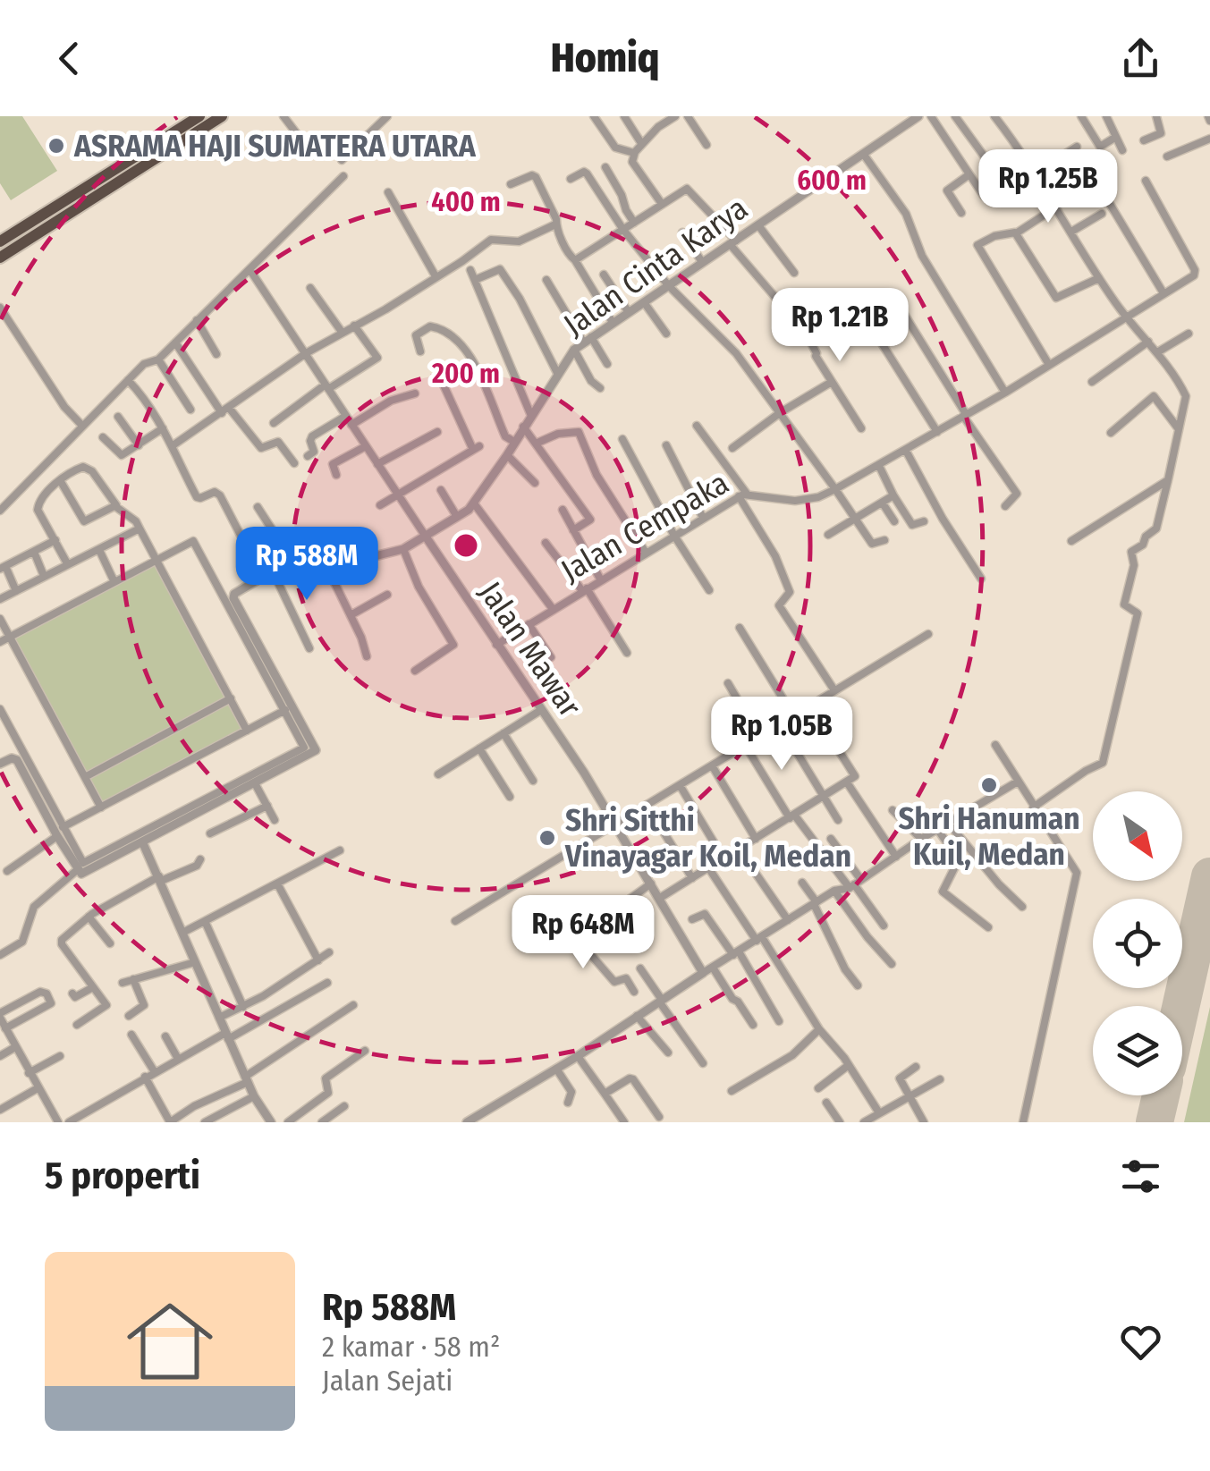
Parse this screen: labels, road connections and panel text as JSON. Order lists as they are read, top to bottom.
{
  "streets": {
    "street": ["Jalan Cinta Karya", "Jalan Cempaka", "Jalan Mawar"]
  },
  "crossings": [
    ["Jalan Cinta Karya", "Jalan Mawar"],
    ["Jalan Cempaka", "Jalan Mawar"]
  ],
  "places": ["ASRAMA HAJI SUMATERA UTARA", "Shri Hanuman Kuil, Medan", "Shri Sitthi Vinayagar Koil, Medan"],
  "north": "bottom right",
  "page": {
    "header": "Homiq",
    "price": [
      "Rp 1.25B",
      "Rp 1.21B",
      "Rp 588M",
      "Rp 1.05B",
      "Rp 648M"
    ],
    "heading": "5 properti",
    "list": [
      {
        "name": "Rp 588M",
        "note": "2 kamar · 58 m² · Jalan Sejati"
      }
    ]
  },
  "rings": ["600 m", "400 m", "200 m"]
}
